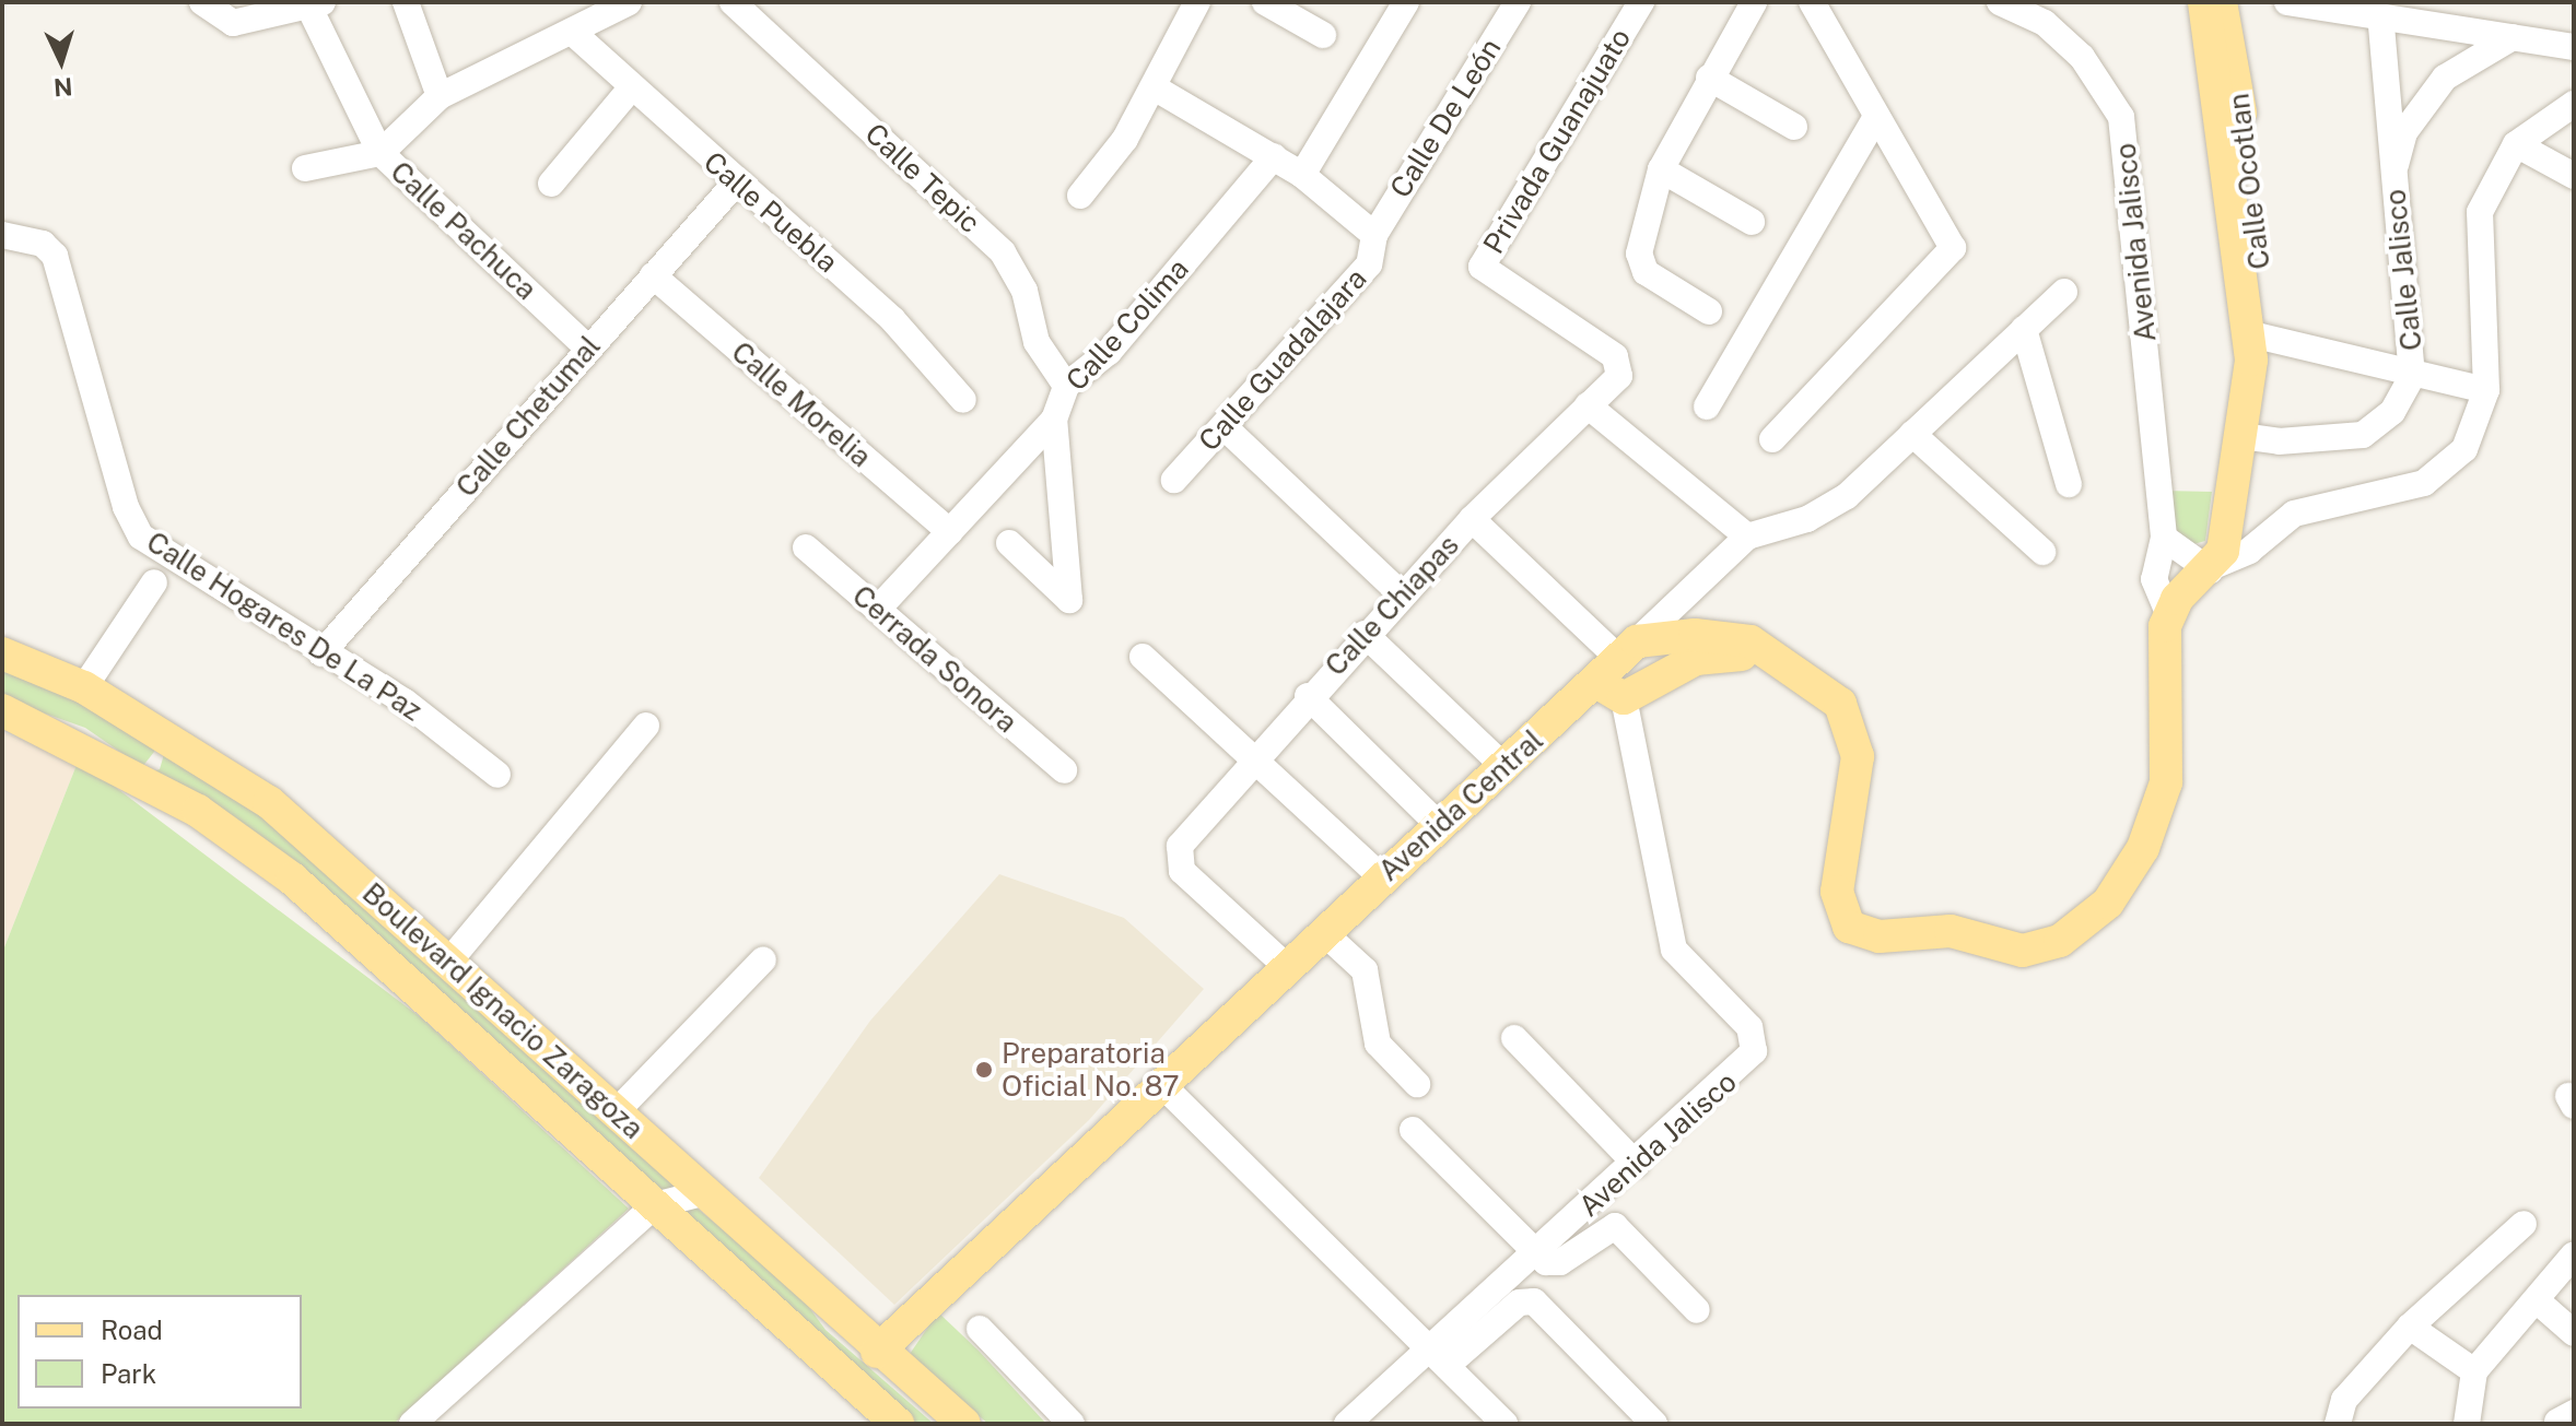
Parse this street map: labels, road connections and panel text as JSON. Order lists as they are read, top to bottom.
{
  "streets": {
    "main road": [
      "Calle Ocotlan",
      "Avenida Jalisco",
      "Avenida Central",
      "Boulevard Ignacio Zaragoza"
    ],
    "street": [
      "Calle De León",
      "Privada Guanajuato",
      "Calle Tepic",
      "Calle Puebla",
      "Calle Pachuca",
      "Calle Jalisco",
      "Calle Colima",
      "Calle Guadalajara",
      "Calle Morelia",
      "Calle Chetumal",
      "Calle Chiapas",
      "Calle Hogares De La Paz",
      "Cerrada Sonora"
    ]
  },
  "crossings": [
    ["Calle De León", "Calle Guadalajara"],
    ["Privada Guanajuato", "Calle Chiapas"],
    ["Calle Tepic", "Calle Colima"],
    ["Calle Ocotlan", "Calle Jalisco"],
    ["Calle Puebla", "Calle Chetumal"],
    ["Calle Pachuca", "Calle Chetumal"],
    ["Avenida Jalisco", "Avenida Central"],
    ["Calle Colima", "Calle Guadalajara"],
    ["Calle Colima", "Calle Morelia"],
    ["Calle Colima", "Cerrada Sonora"],
    ["Calle Morelia", "Calle Chetumal"],
    ["Calle Chetumal", "Calle Hogares De La Paz"],
    ["Calle Chiapas", "Avenida Central"],
    ["Avenida Central", "Boulevard Ignacio Zaragoza"]
  ],
  "places": ["Preparatoria Oficial No. 87"],
  "legend": ["Road", "Park"],
  "north": "bottom"
}
